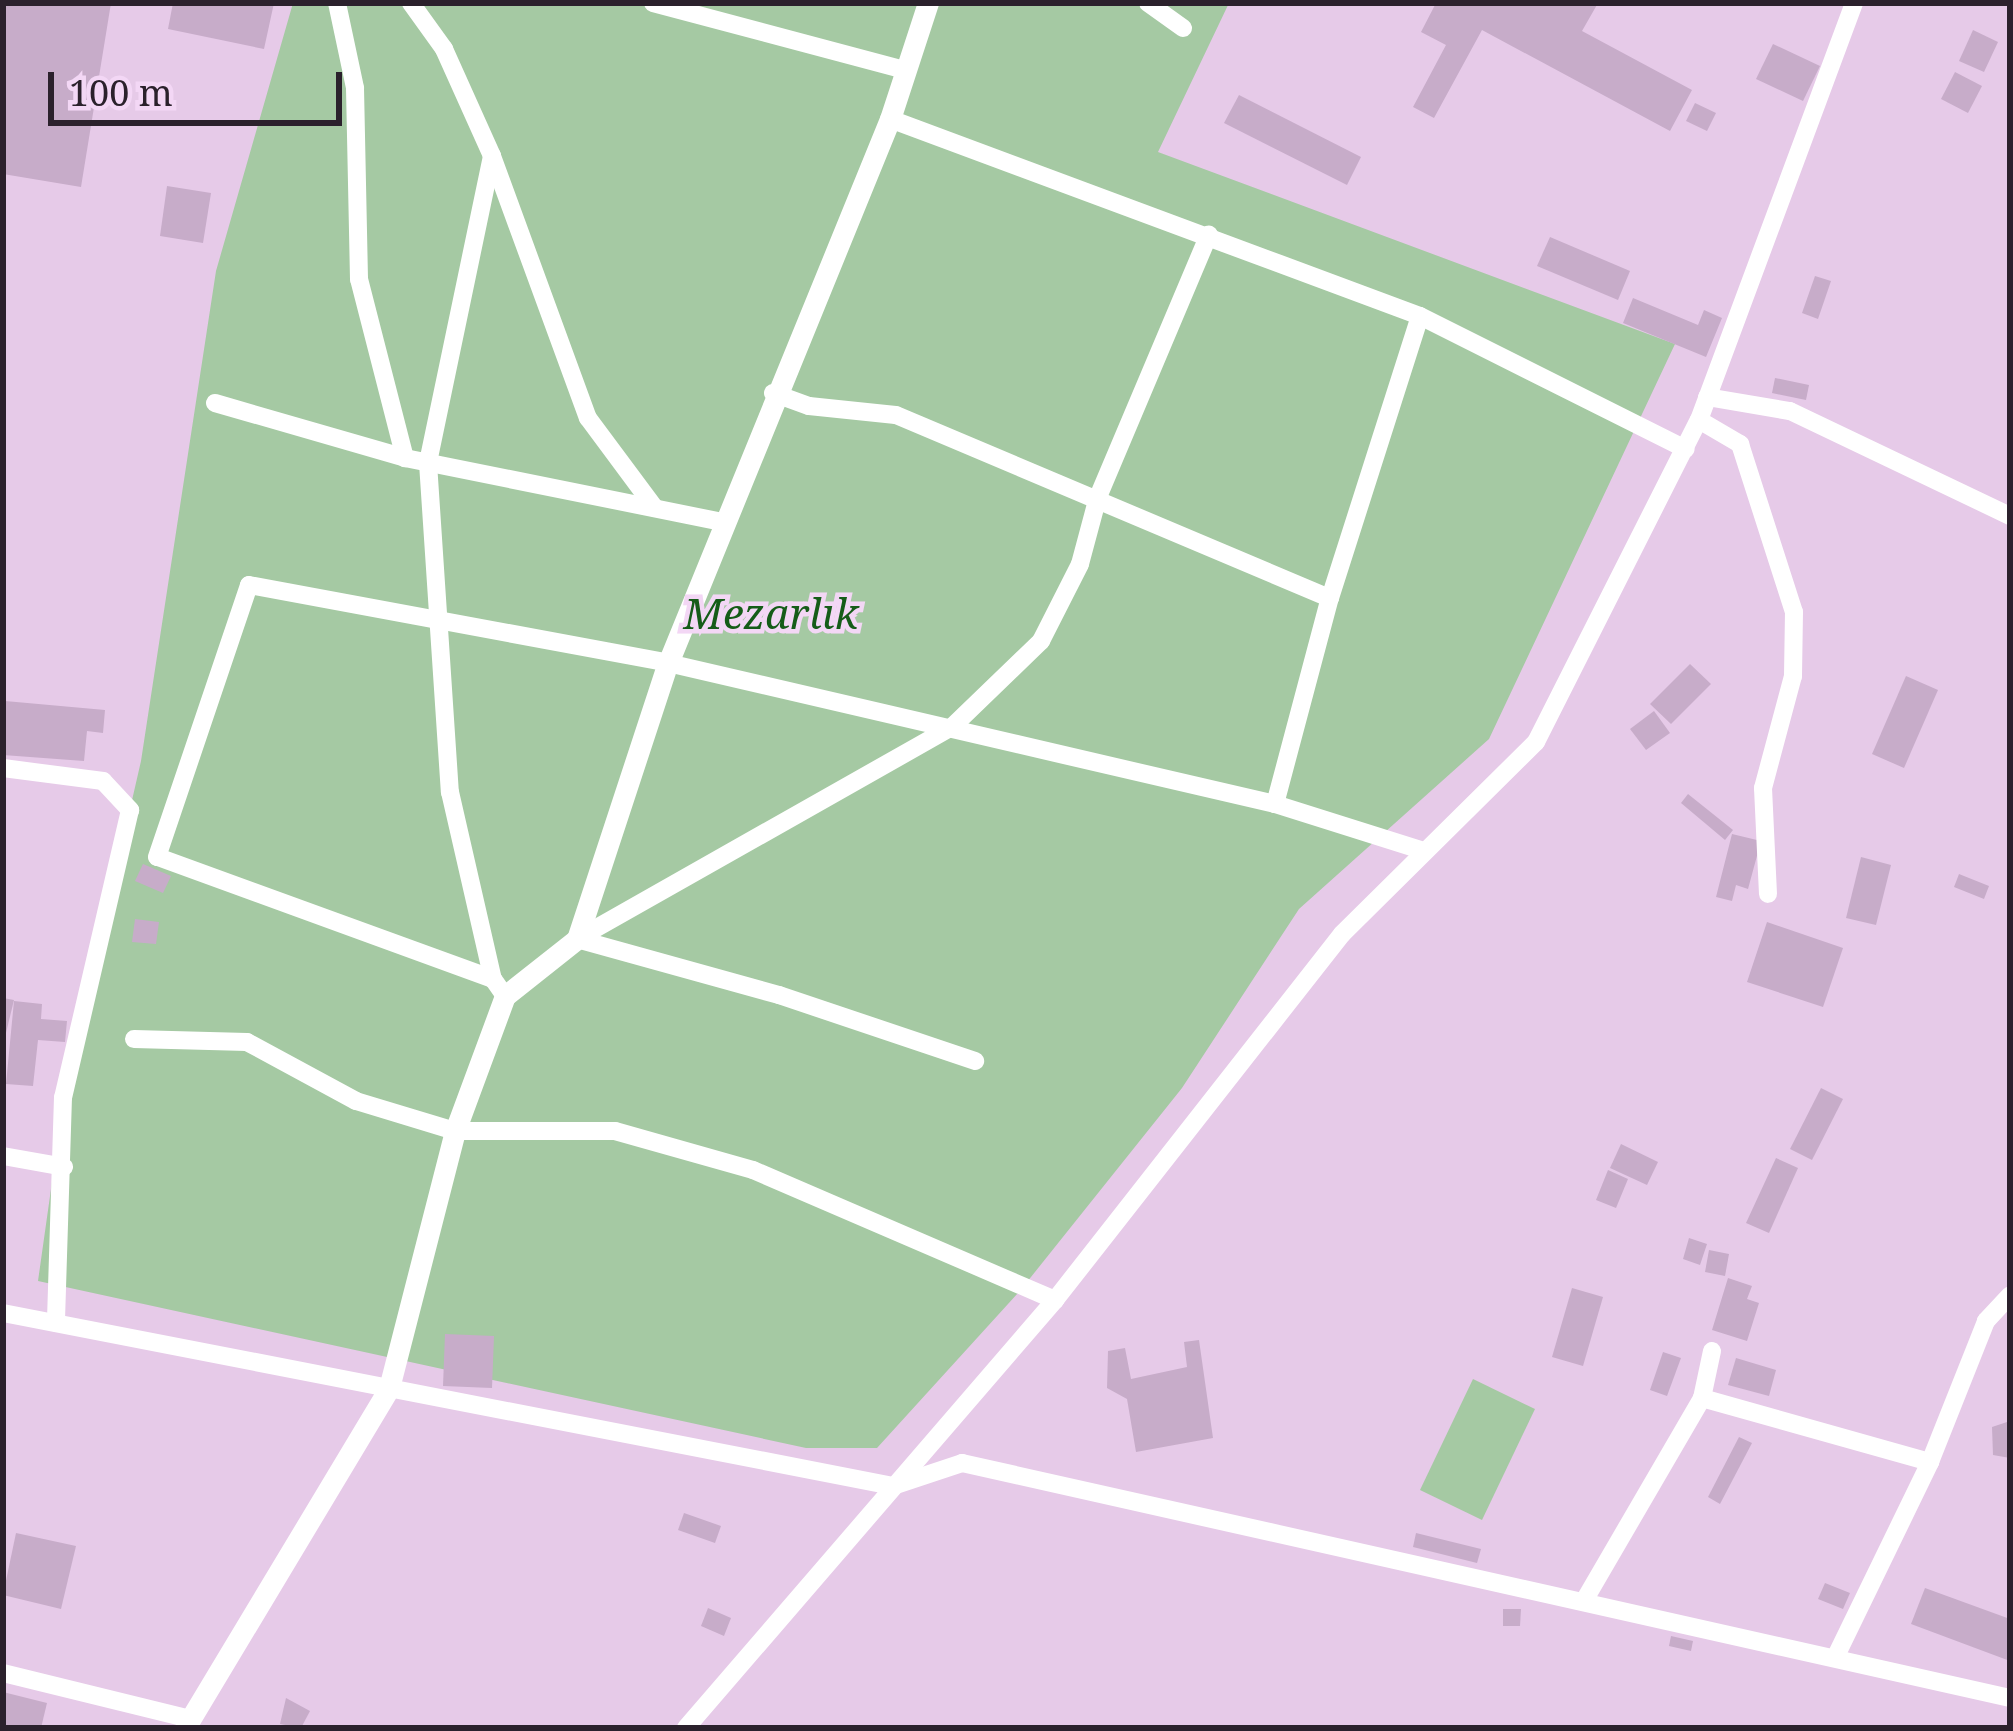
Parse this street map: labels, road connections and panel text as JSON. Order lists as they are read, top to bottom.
{
  "parks": ["Mezarlık"],
  "scale_bar": "100 m"
}
